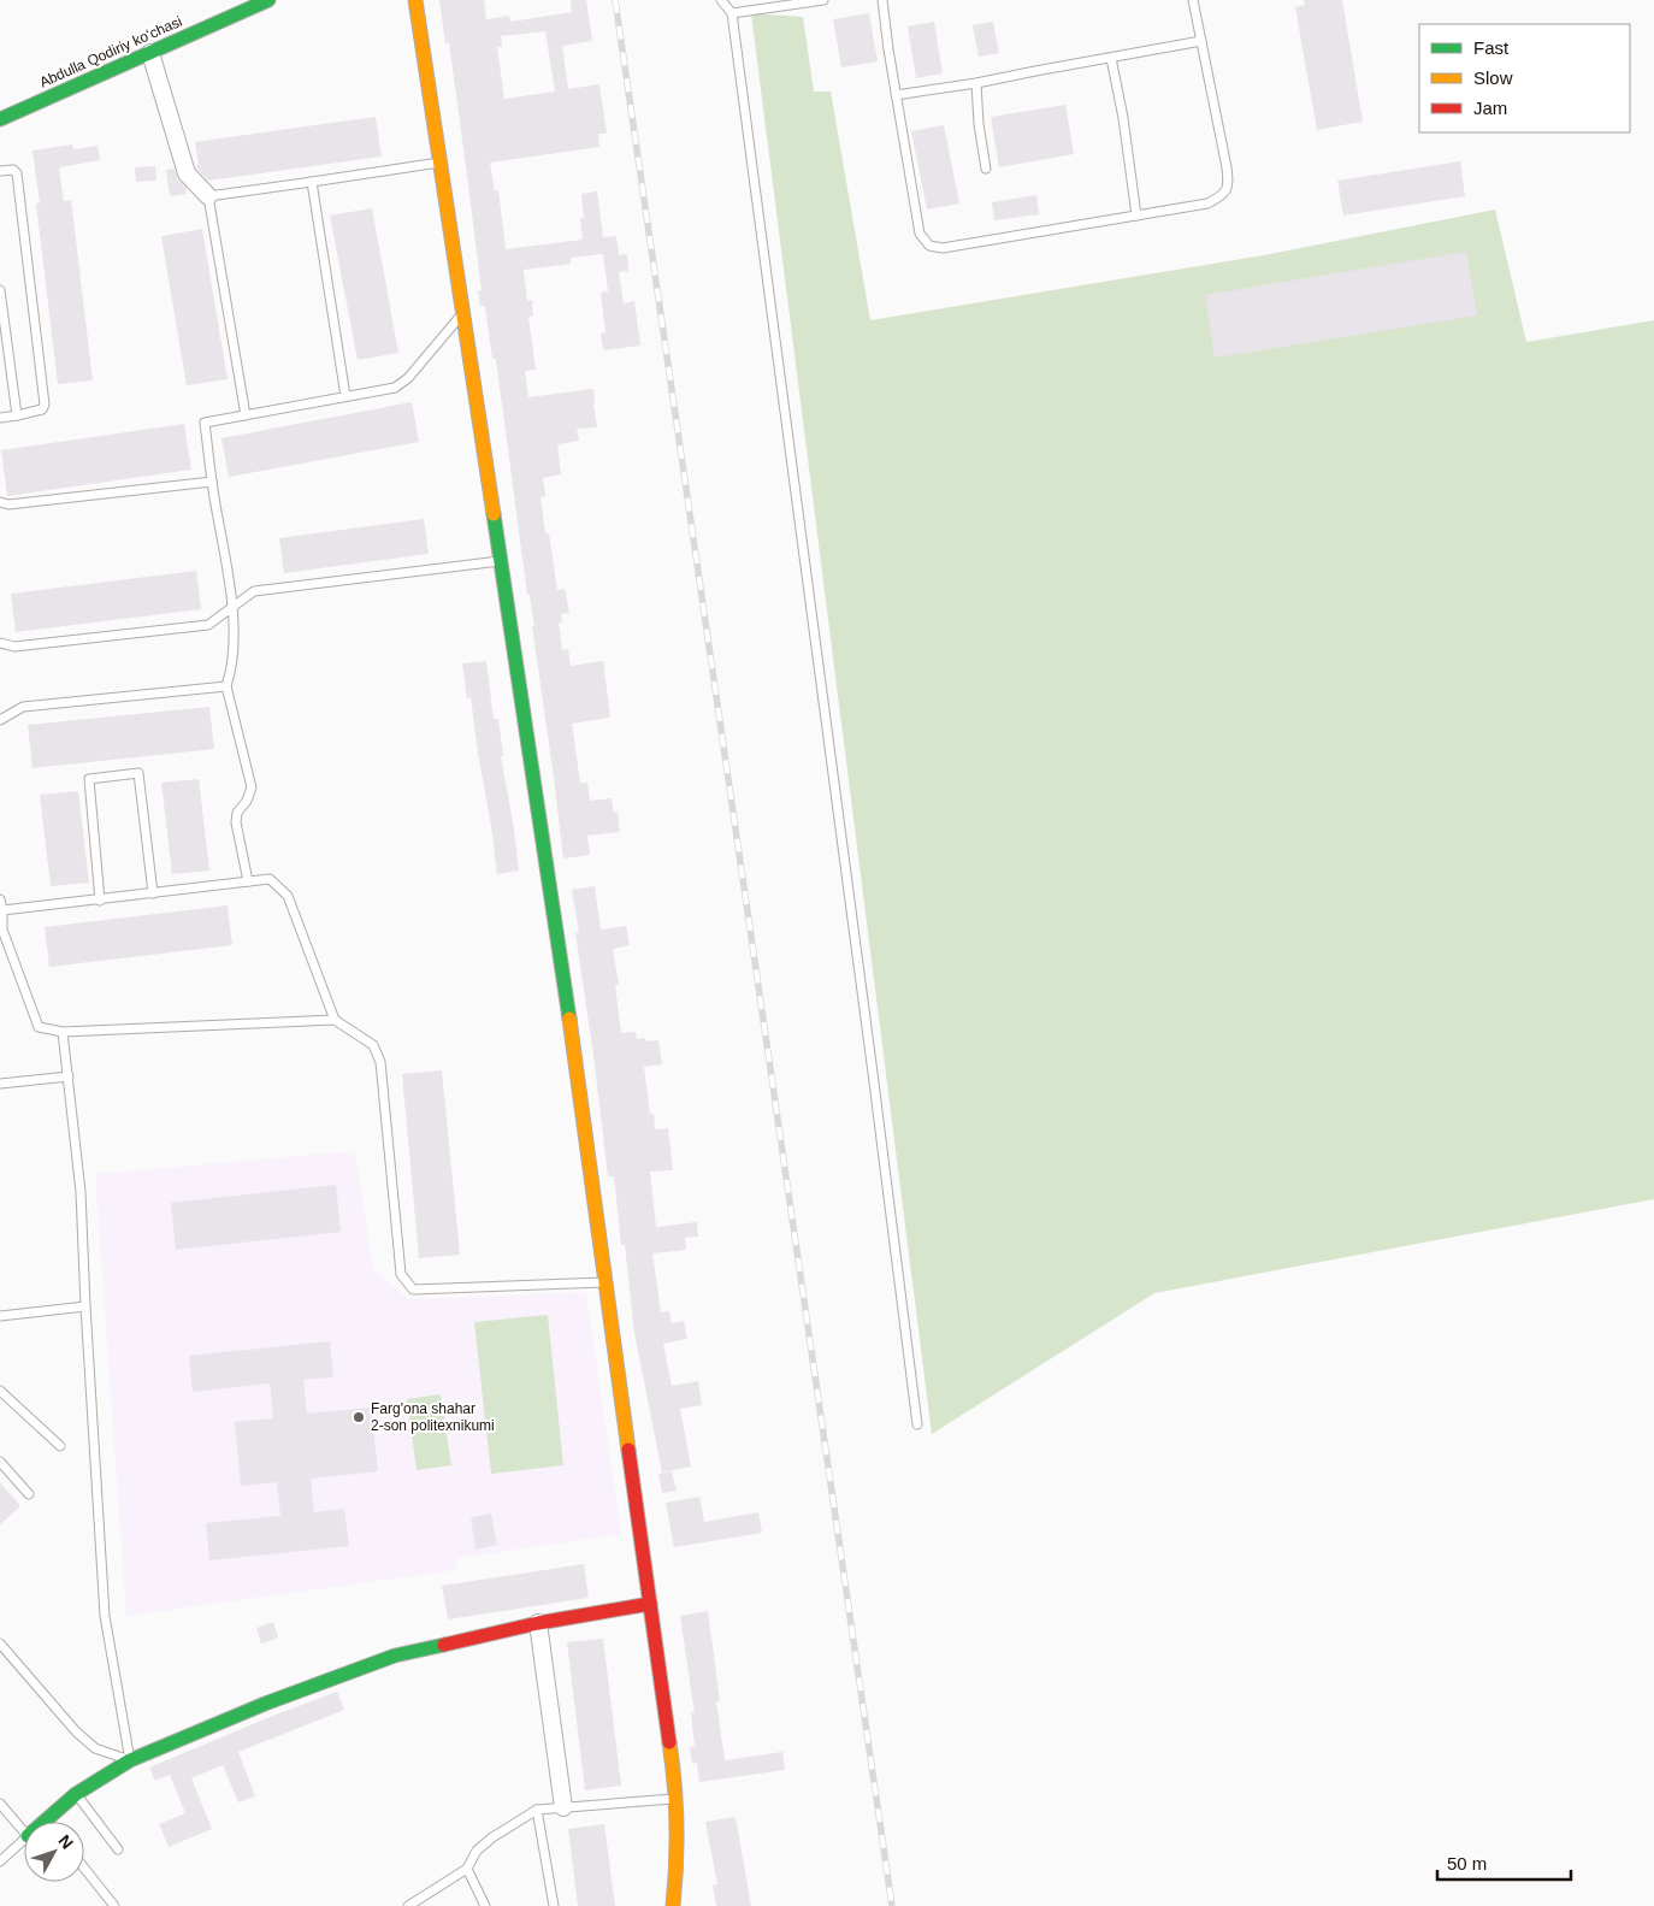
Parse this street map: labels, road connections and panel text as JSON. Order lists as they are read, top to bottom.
{
  "streets": {
    "street": ["Abdulla Qodiriy koʻchasi"]
  },
  "places": ["Farg'ona shahar 2-son politexnikumi"],
  "legend": ["Fast", "Slow", "Jam"],
  "scale_bar": "50 m",
  "north": "top right"
}
